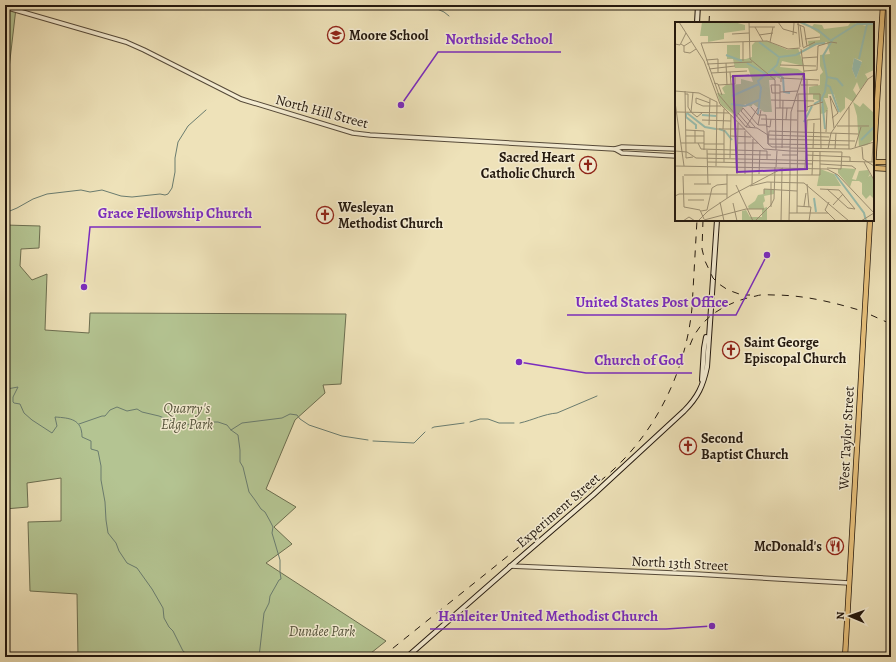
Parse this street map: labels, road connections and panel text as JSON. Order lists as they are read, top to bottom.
{
  "streets": {
    "main road": ["West Taylor Street", "Experiment Street"],
    "street": ["North Hill Street", "North 13th Street"]
  },
  "crossings": [
    ["West Taylor Street", "North 13th Street"],
    ["Experiment Street", "North 13th Street"]
  ],
  "parks": ["Quarry's Edge Park", "Dundee Park"],
  "places": {
    "school or university": ["Moore School"],
    "other": [
      "Northside School",
      "United States Post Office",
      "Grace Fellowship Church",
      "Church of God",
      "Hanleiter United Methodist Church"
    ],
    "church": [
      "Sacred Heart Catholic Church",
      "Wesleyan Methodist Church",
      "Saint George Episcopal Church",
      "Second Baptist Church"
    ],
    "restaurant": ["McDonald's"]
  },
  "north": "left"
}
